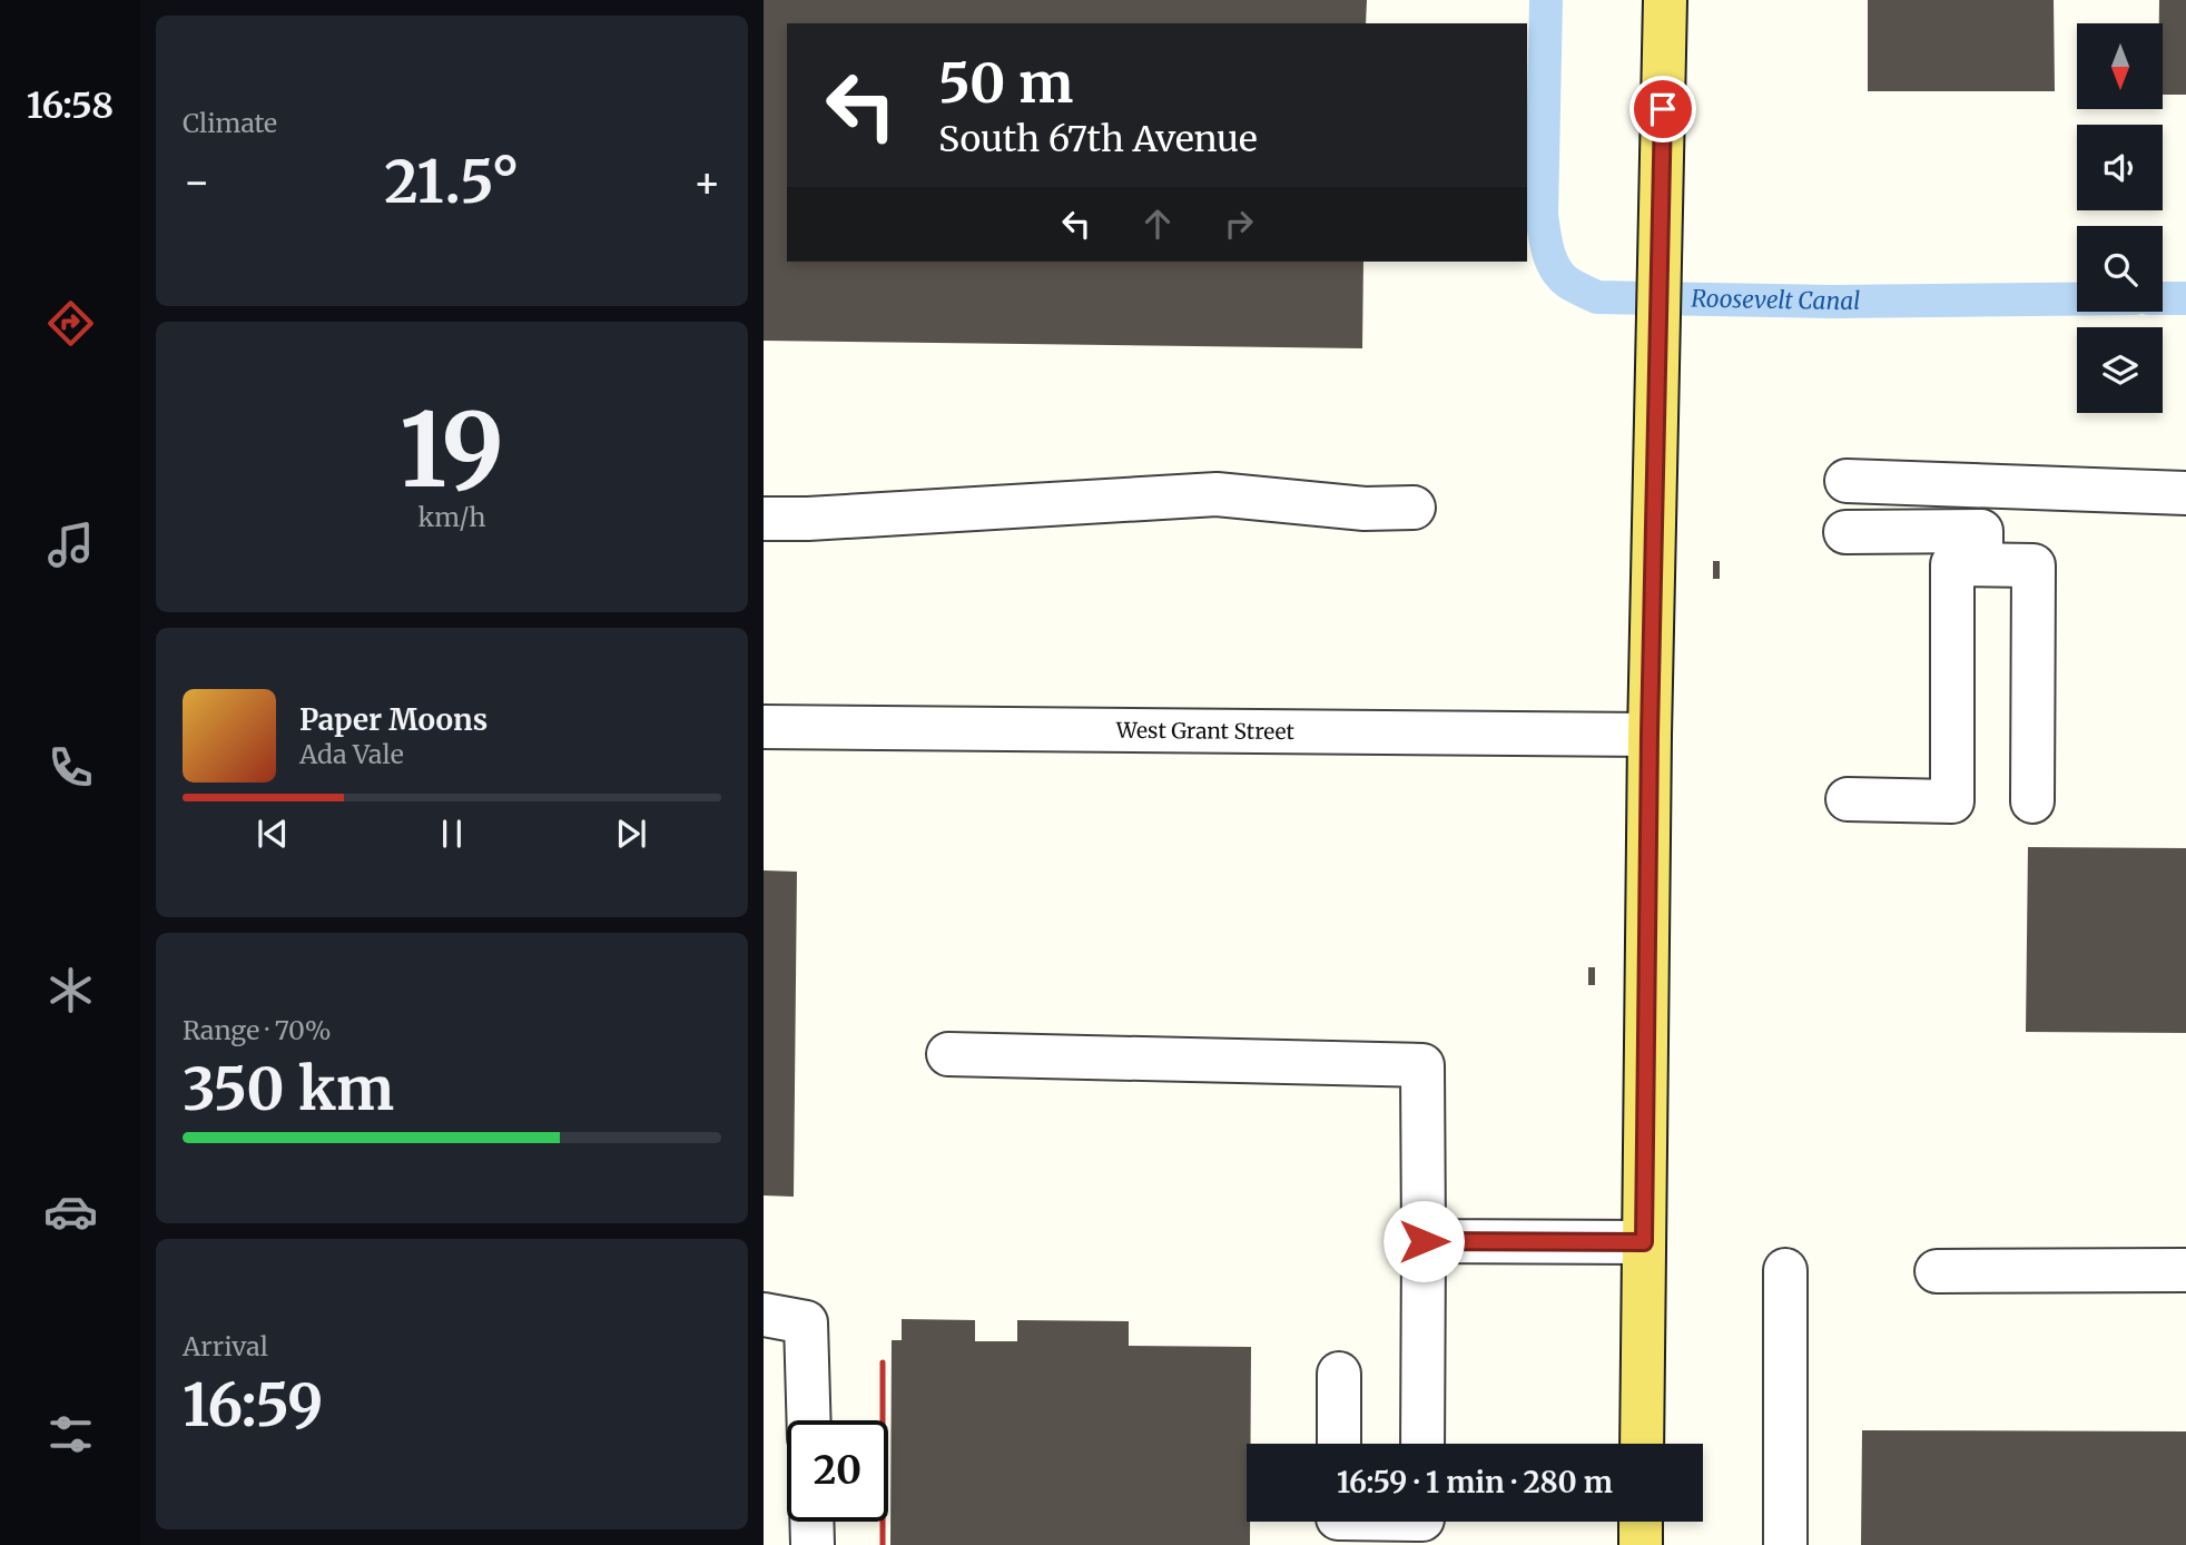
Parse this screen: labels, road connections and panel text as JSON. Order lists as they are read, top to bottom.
{
  "streets": {
    "street": ["West Grant Street"]
  },
  "water": ["Roosevelt Canal"],
  "north": "bottom",
  "page": {
    "tabs": "16:58",
    "tile": [
      "Climate",
      ["19", "km/h"],
      ["Range · 70%", "350 km"],
      ["Arrival", "16:59"]
    ],
    "turn": ["50 m", "South 67th Avenue"],
    "heat": ["−", "21.5°", "+"],
    "song": ["Paper Moons", "Ada Vale"],
    "limit": "20",
    "trip": "16:59 · 1 min · 280 m"
  }
}
